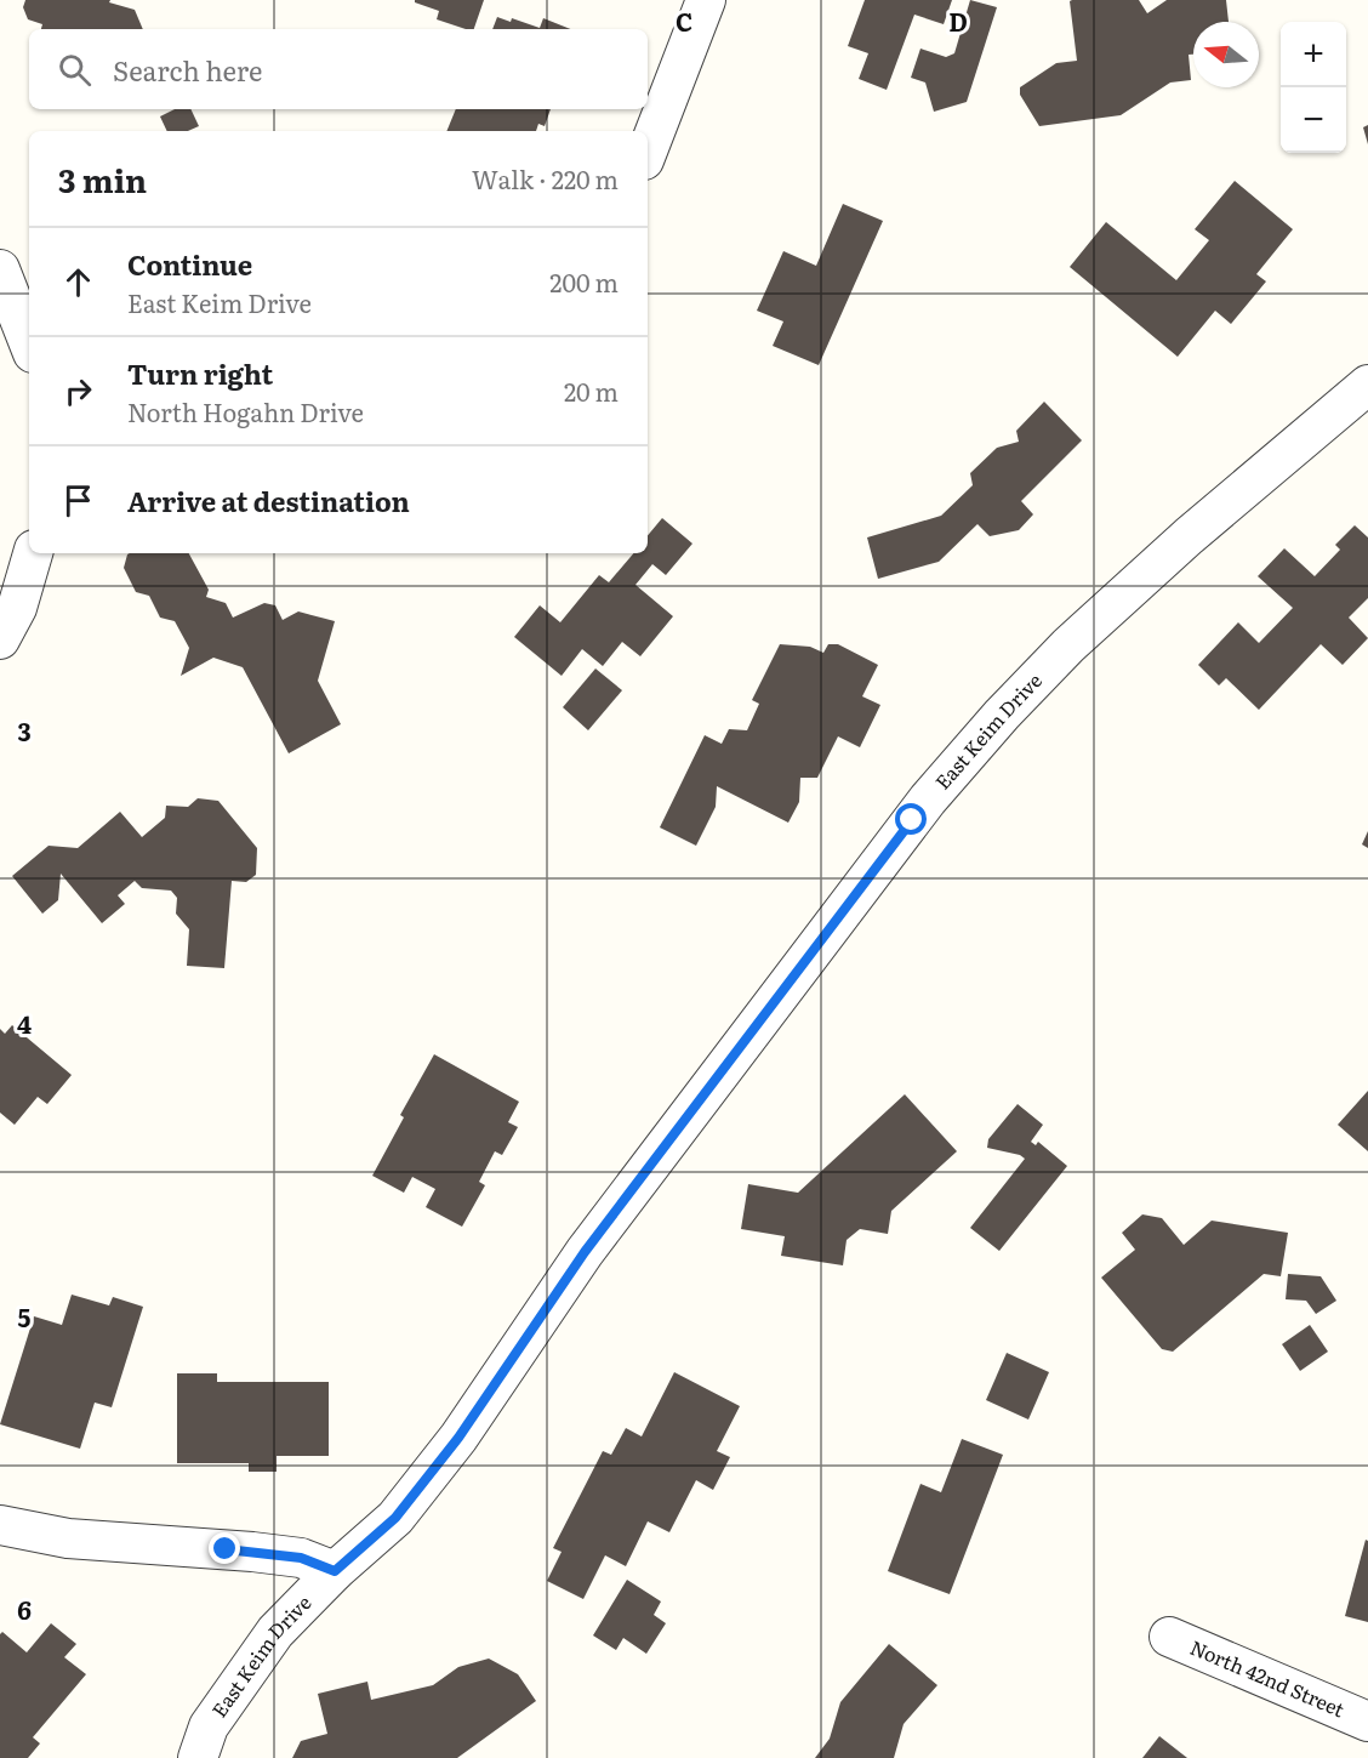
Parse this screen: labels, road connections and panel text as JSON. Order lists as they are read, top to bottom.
{
  "streets": {
    "street": ["East Keim Drive", "North 42nd Street"]
  },
  "north": "left",
  "page": {
    "map_buttons": ["+", "−"],
    "search": "Search here",
    "heading": ["3 min", "Walk · 220 m"],
    "list": [
      ["Continue", "East Keim Drive", "200 m"],
      ["Turn right", "North Hogahn Drive", "20 m"],
      "Arrive at destination"
    ]
  },
  "grid": {
    "columns": ["C", "D"],
    "rows": [
      "3",
      "4",
      "5",
      "6"
    ]
  }
}
